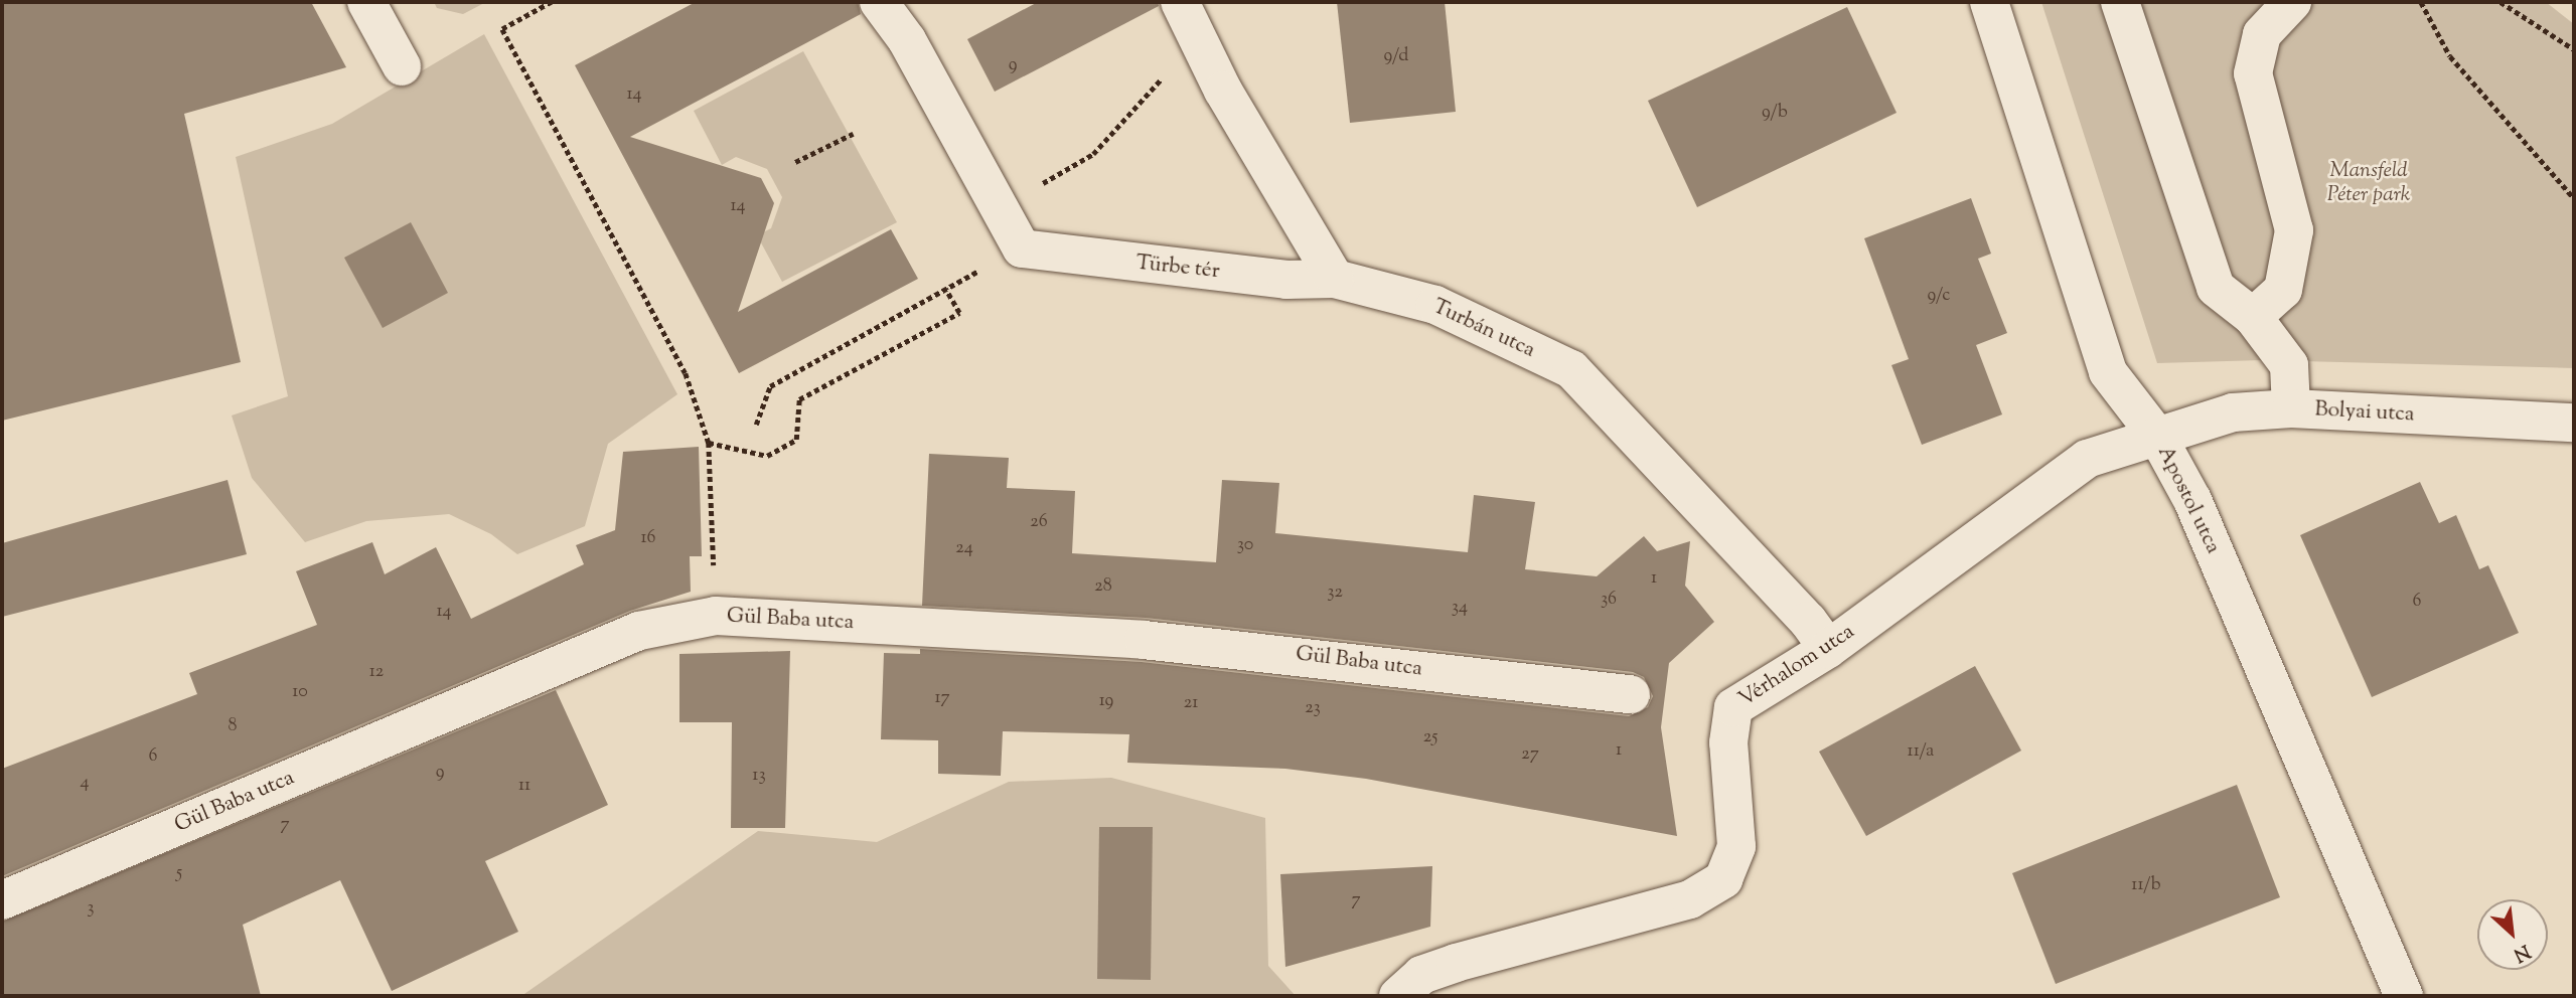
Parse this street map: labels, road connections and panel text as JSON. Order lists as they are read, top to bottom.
{
  "streets": {
    "street": [
      "Türbe tér",
      "Turbán utca",
      "Bolyai utca",
      "Apostol utca",
      "Gül Baba utca",
      "Vérhalom utca"
    ]
  },
  "crossings": [
    ["Türbe tér", "Turbán utca"],
    ["Turbán utca", "Vérhalom utca"],
    ["Bolyai utca", "Apostol utca"],
    ["Bolyai utca", "Vérhalom utca"],
    ["Apostol utca", "Vérhalom utca"]
  ],
  "parks": ["Mansfeld Péter park"],
  "house_numbers": [
    "9/d",
    "9",
    "14",
    "9/b",
    "14",
    "9/c",
    "26",
    "16",
    "30",
    "24",
    "1",
    "28",
    "32",
    "36",
    "6",
    "34",
    "14",
    "12",
    "10",
    "17",
    "19",
    "21",
    "23",
    "8",
    "25",
    "1",
    "11/a",
    "27",
    "6",
    "9",
    "13",
    "4",
    "11",
    "7",
    "5",
    "11/b",
    "7",
    "3"
  ],
  "north": "bottom right"
}
